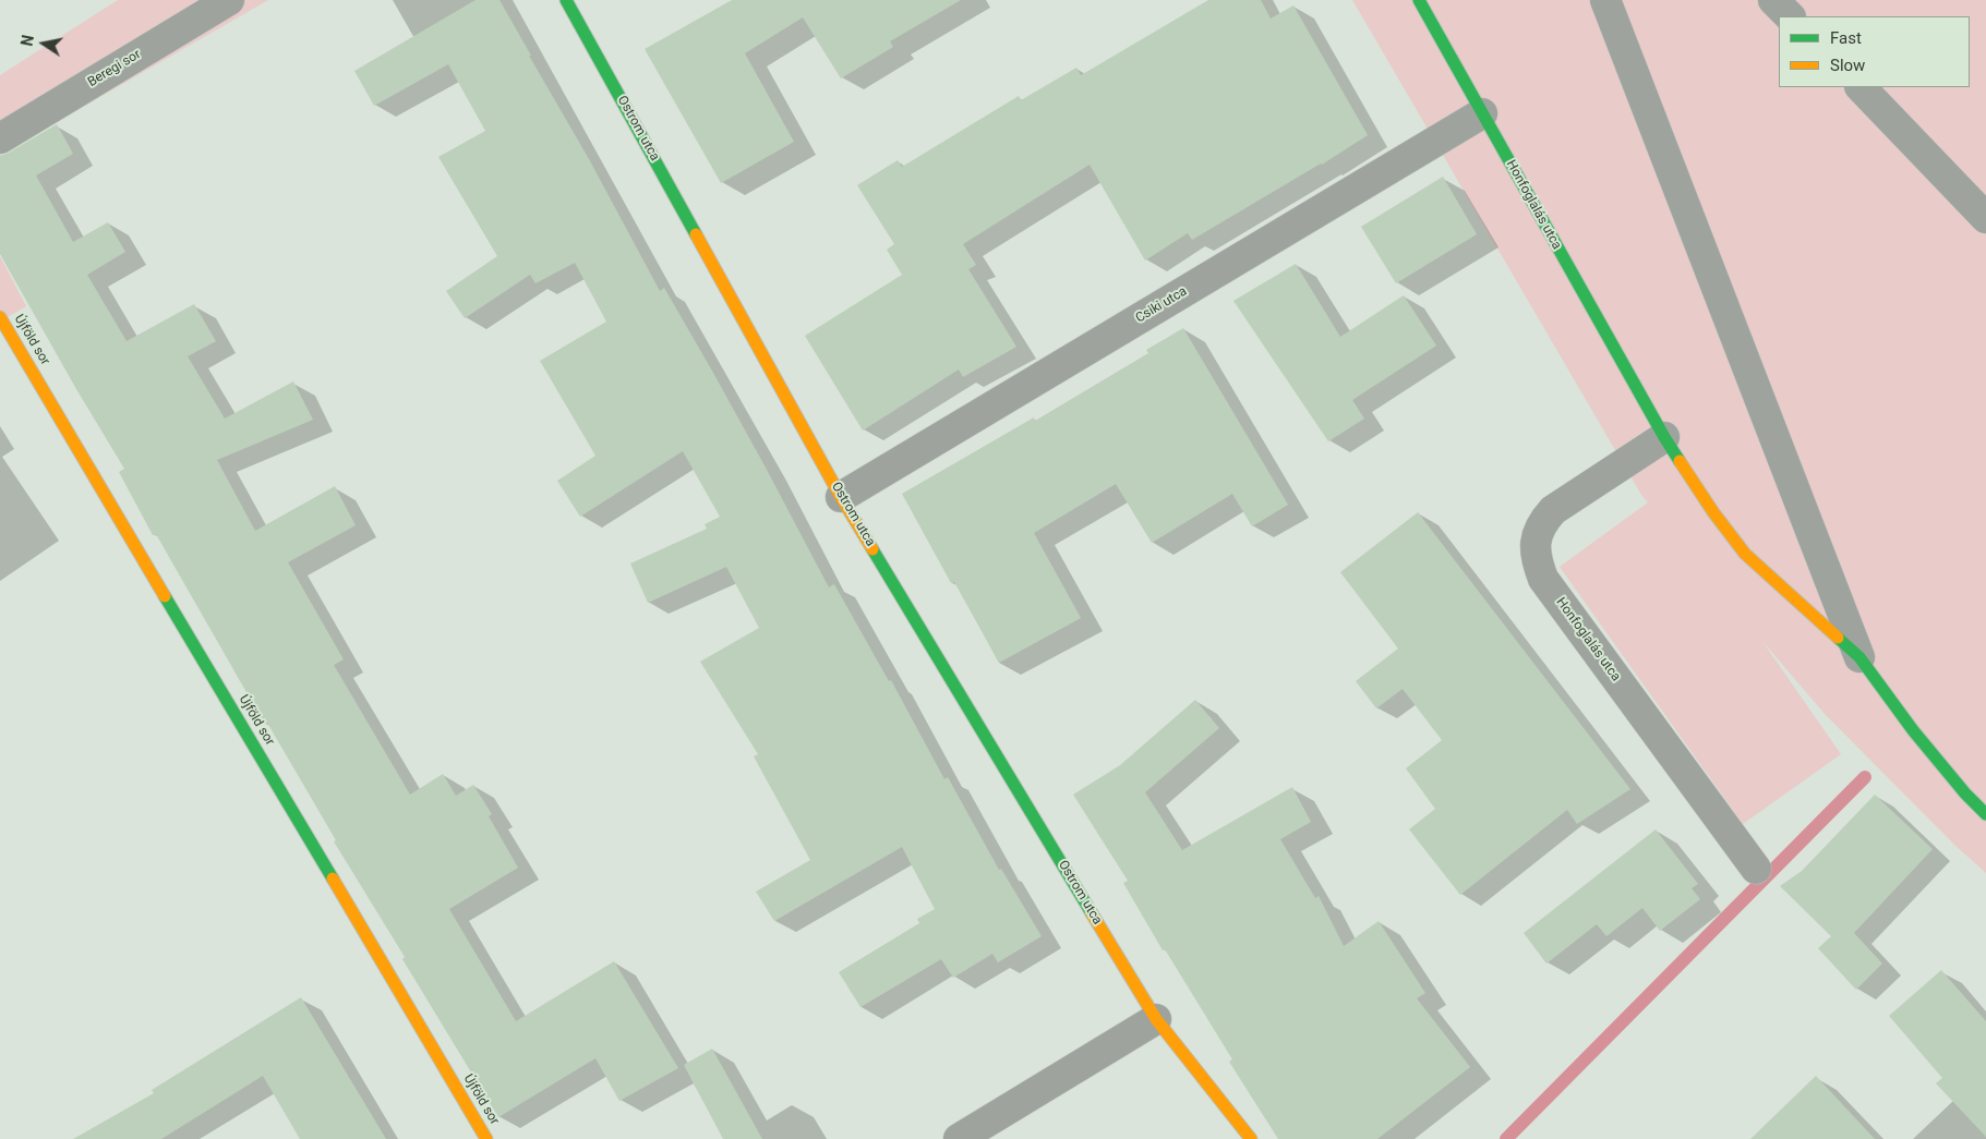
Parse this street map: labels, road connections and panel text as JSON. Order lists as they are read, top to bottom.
{
  "streets": {
    "street": [
      "Beregi sor",
      "Ostrom utca",
      "Honfoglalás utca",
      "Csiki utca",
      "Újföld sor"
    ]
  },
  "crossings": [
    ["Ostrom utca", "Csiki utca"],
    ["Honfoglalás utca", "Csiki utca"]
  ],
  "legend": ["Fast", "Slow"],
  "north": "left"
}
